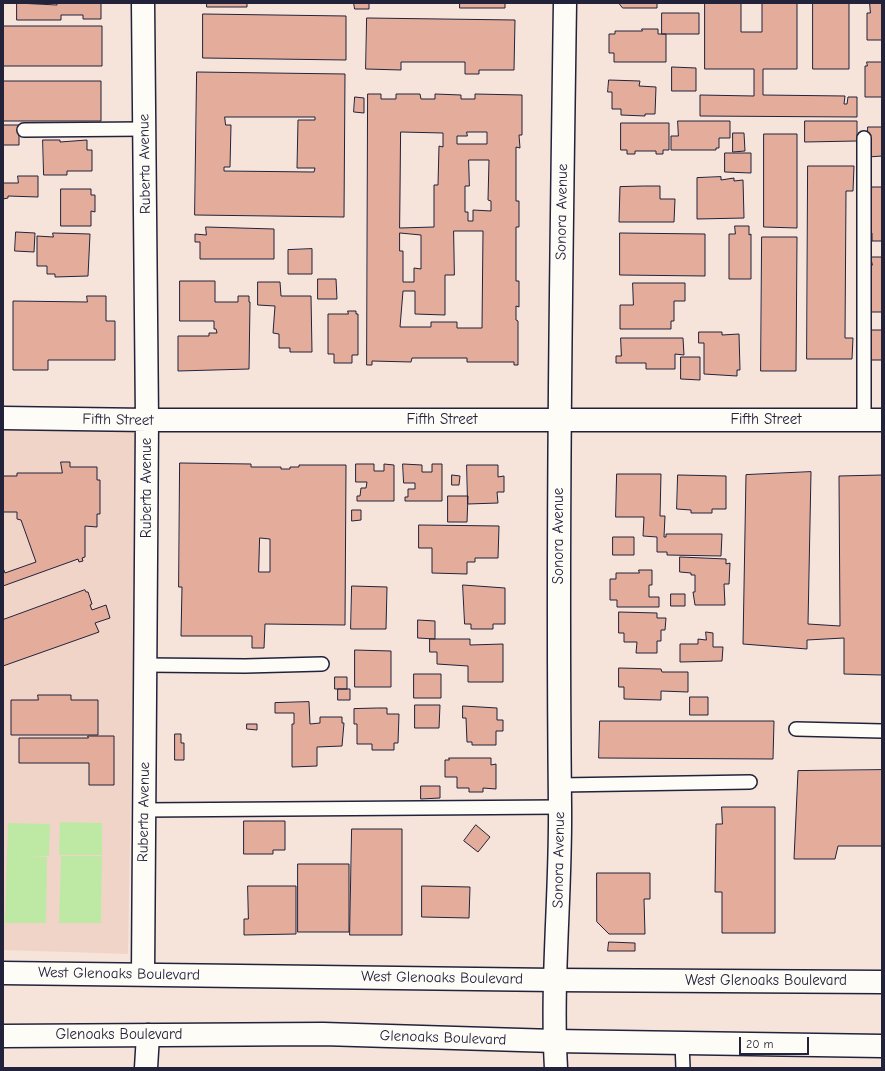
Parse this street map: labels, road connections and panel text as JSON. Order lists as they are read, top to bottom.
{
  "streets": {
    "street": [
      "Ruberta Avenue",
      "Sonora Avenue",
      "Fifth Street",
      "West Glenoaks Boulevard",
      "Glenoaks Boulevard"
    ]
  },
  "crossings": [
    ["Ruberta Avenue", "Fifth Street"],
    ["Ruberta Avenue", "West Glenoaks Boulevard"],
    ["Sonora Avenue", "Fifth Street"],
    ["Sonora Avenue", "West Glenoaks Boulevard"],
    ["Sonora Avenue", "Glenoaks Boulevard"]
  ],
  "scale_bar": "20 m"
}
